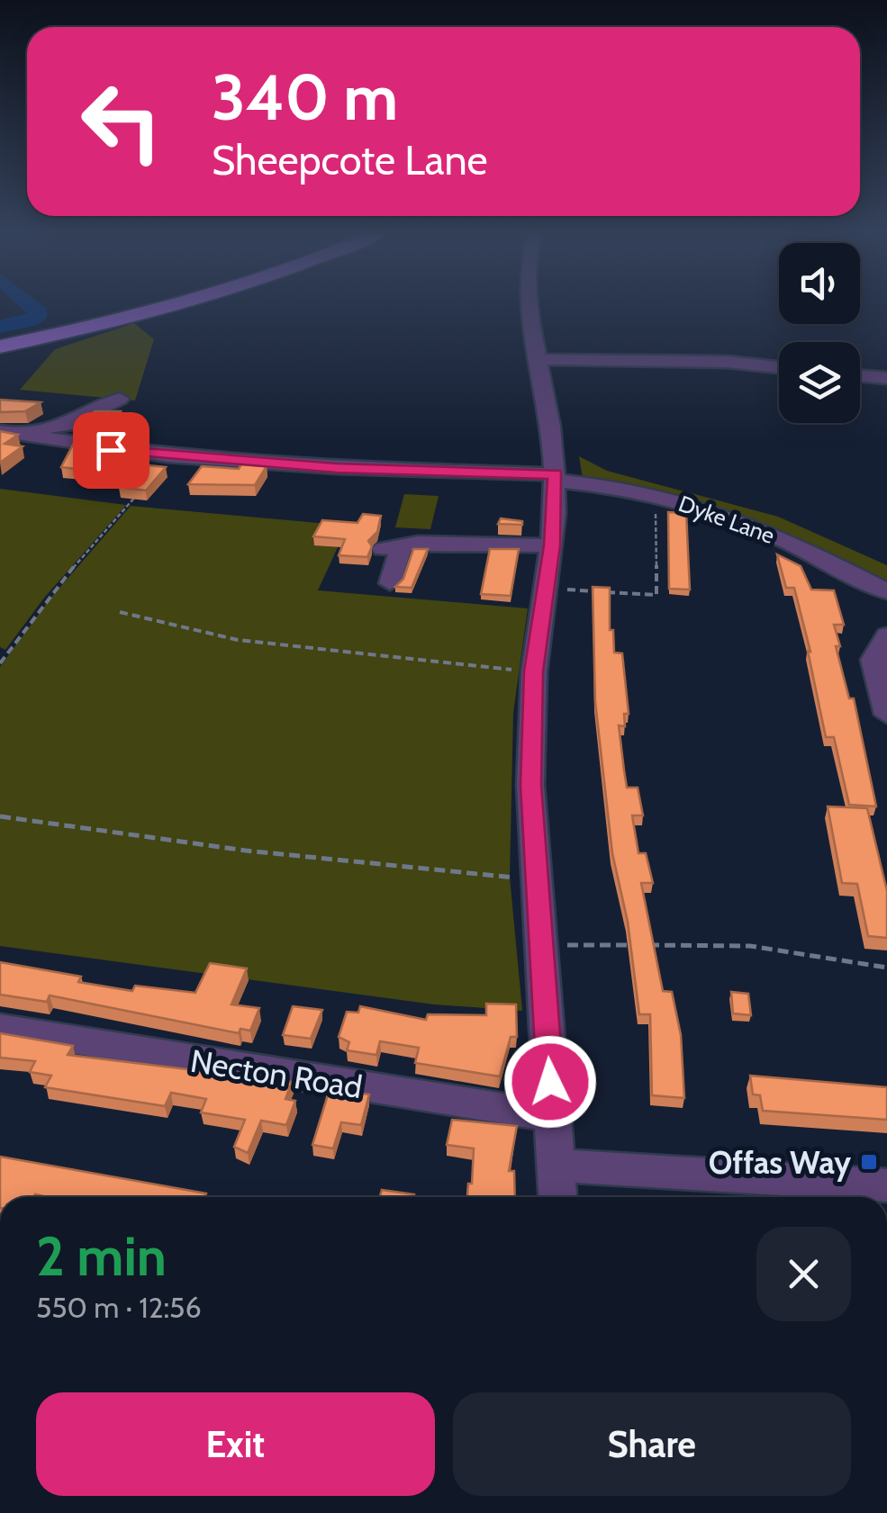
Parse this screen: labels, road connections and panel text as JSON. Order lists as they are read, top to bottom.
{
  "streets": {
    "street": ["Dyke Lane", "Necton Road"]
  },
  "places": {
    "transit": ["Offas Way"]
  },
  "page": {
    "turn": ["340 m", "Sheepcote Lane"],
    "heading": ["2 min", "550 m · 12:56"],
    "buttons": ["Exit", "Share"]
  }
}
